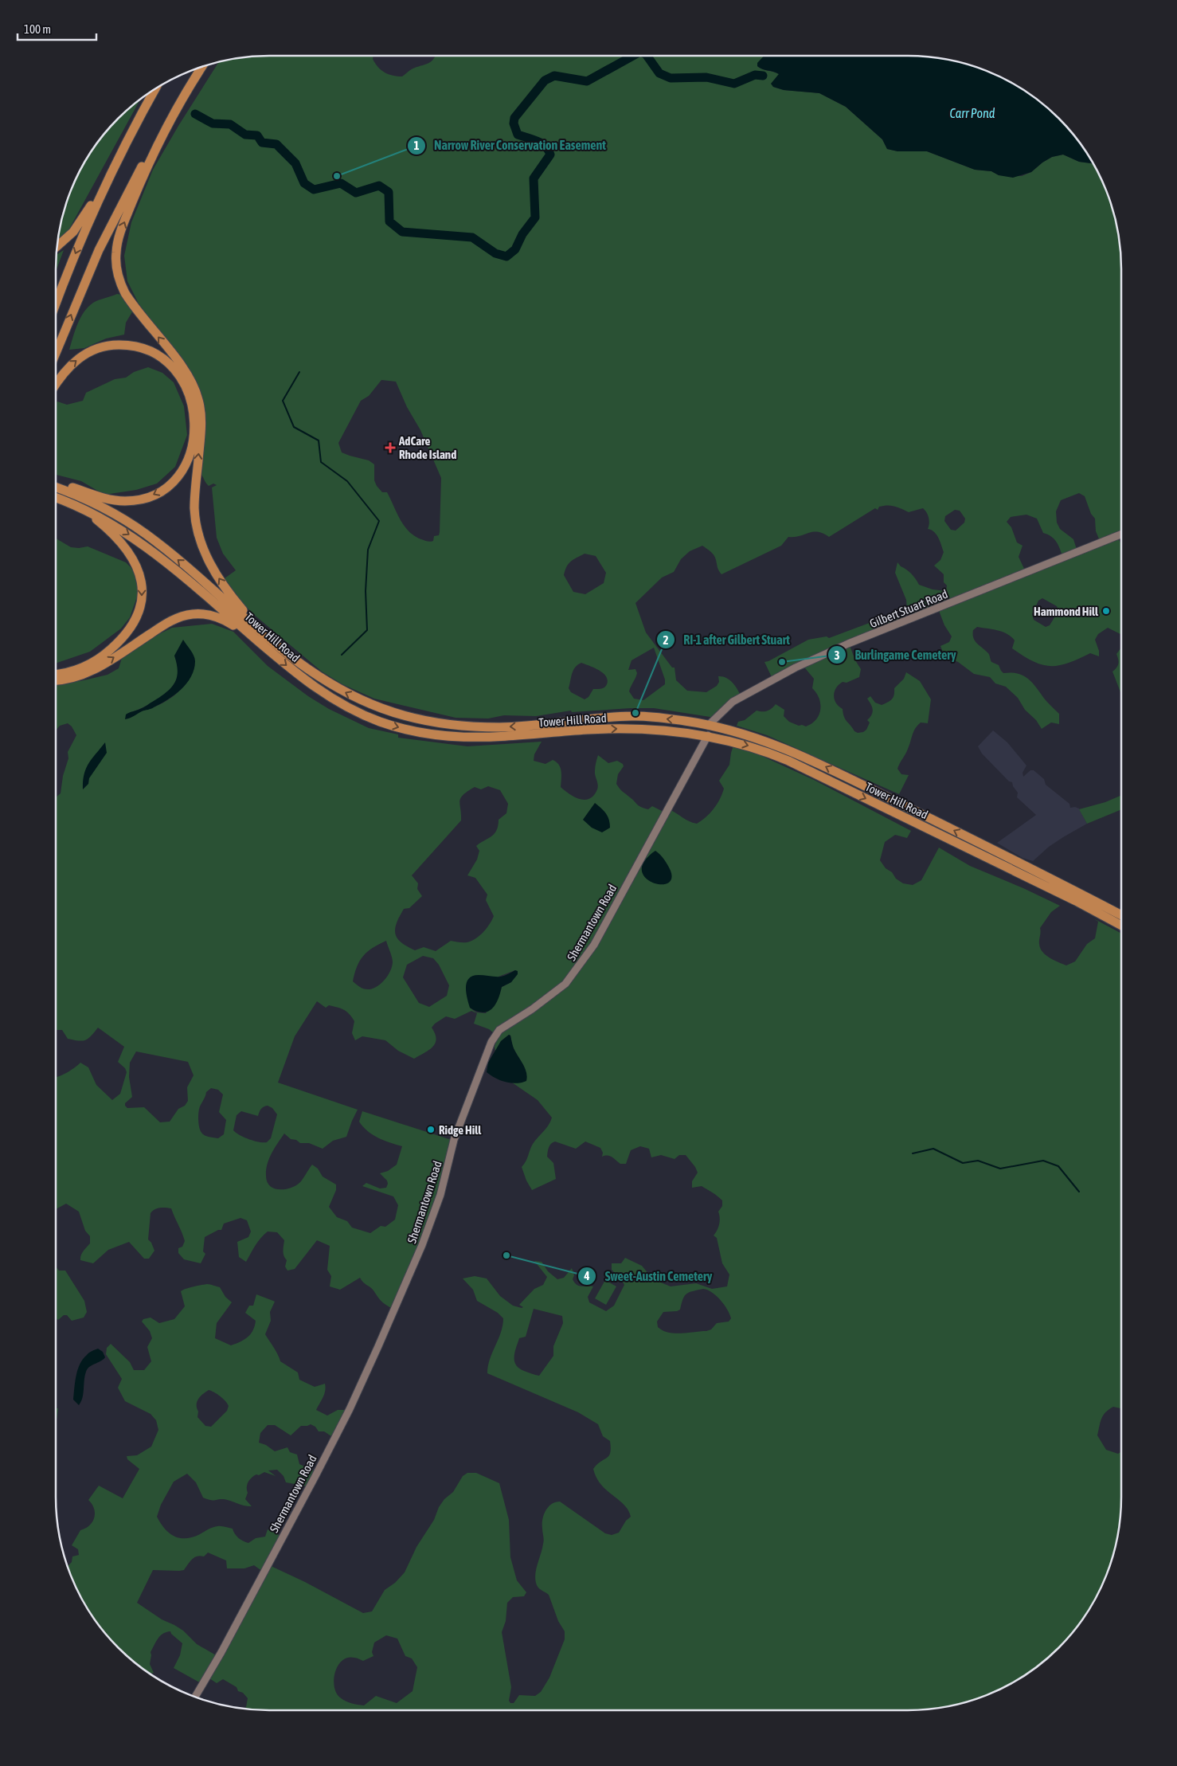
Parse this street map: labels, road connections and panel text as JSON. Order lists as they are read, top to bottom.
{
  "streets": {
    "highway": ["Tower Hill Road"],
    "street": ["Gilbert Stuart Road", "Shermantown Road"]
  },
  "crossings": [
    ["Gilbert Stuart Road", "Tower Hill Road"],
    ["Tower Hill Road", "Shermantown Road"]
  ],
  "water": ["Carr Pond"],
  "places": {
    "other": [
      "Narrow River Conservation Easement",
      "Hammond Hill",
      "Burlingame Cemetery",
      "RI-1 after Gilbert Stuart",
      "Ridge Hill",
      "Sweet-Austin Cemetery"
    ],
    "health": ["AdCare Rhode Island"]
  },
  "scale_bar": "100 m"
}
